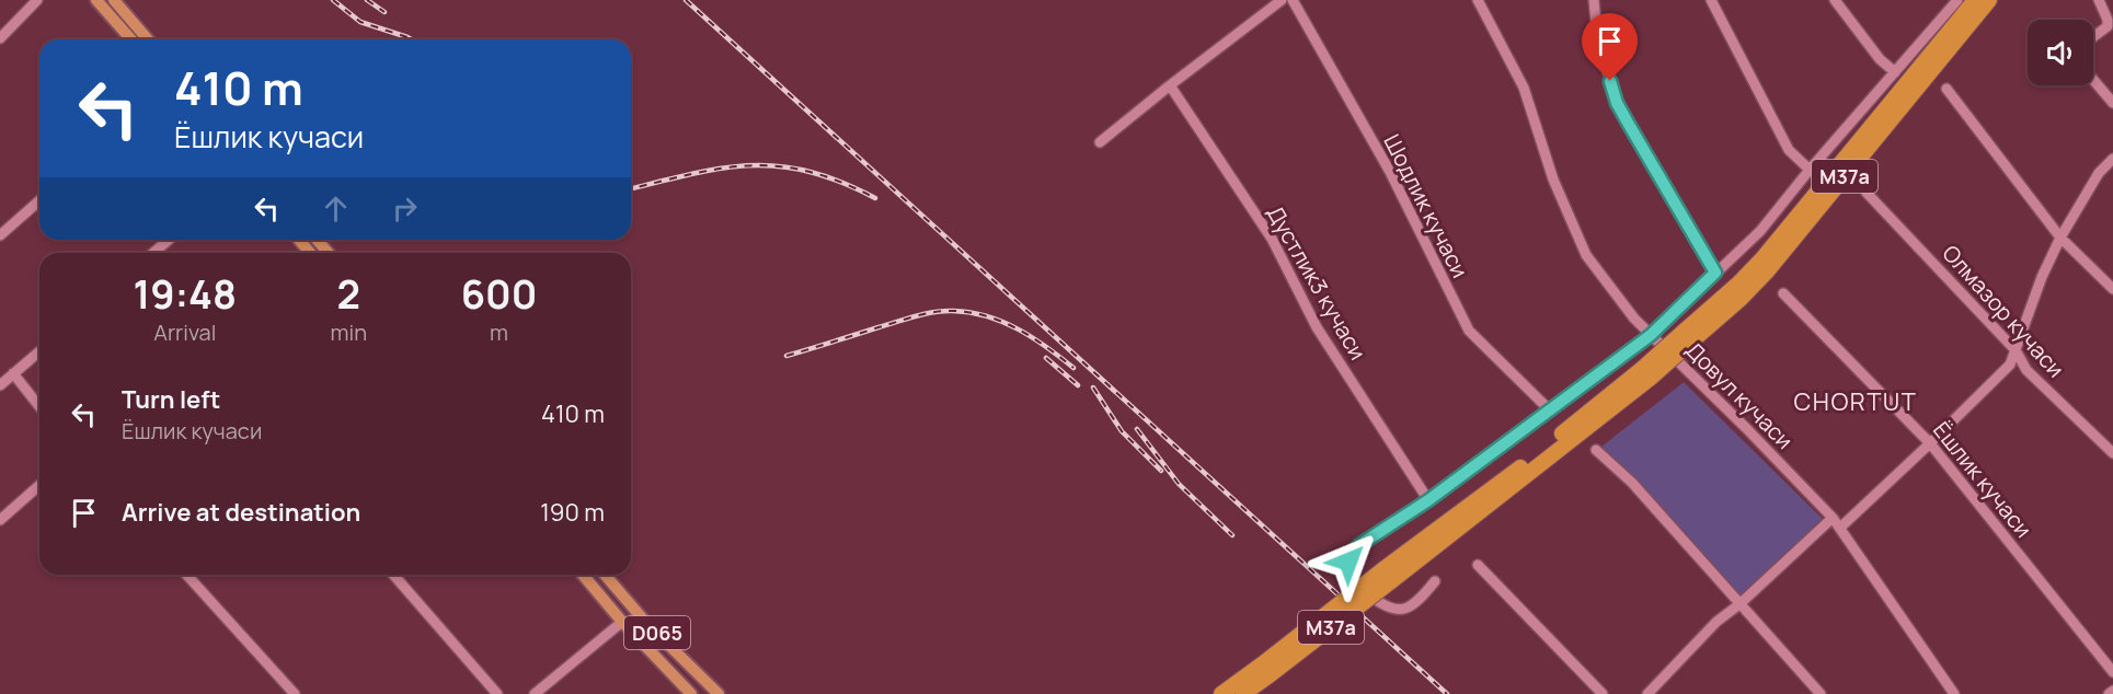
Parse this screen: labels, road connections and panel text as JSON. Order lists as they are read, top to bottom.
{
  "streets": {
    "highway": ["M37a"],
    "main road": ["D065"],
    "street": [
      "Шодлик кучаси",
      "Дустлик3 кучаси",
      "Олмазор кучаси",
      "Довул кучаси",
      "Ёшлик кучаси"
    ]
  },
  "districts": ["CHORTUT"],
  "page": {
    "turn": ["410 m", "Ёшлик кучаси"],
    "eta": [
      "19:48",
      "Arrival",
      "2",
      "min",
      "600",
      "m"
    ],
    "list": [
      {
        "name": "Turn left",
        "note": "Ёшлик кучаси",
        "value": "410 m"
      },
      {
        "name": "Arrive at destination",
        "value": "190 m"
      }
    ]
  }
}
